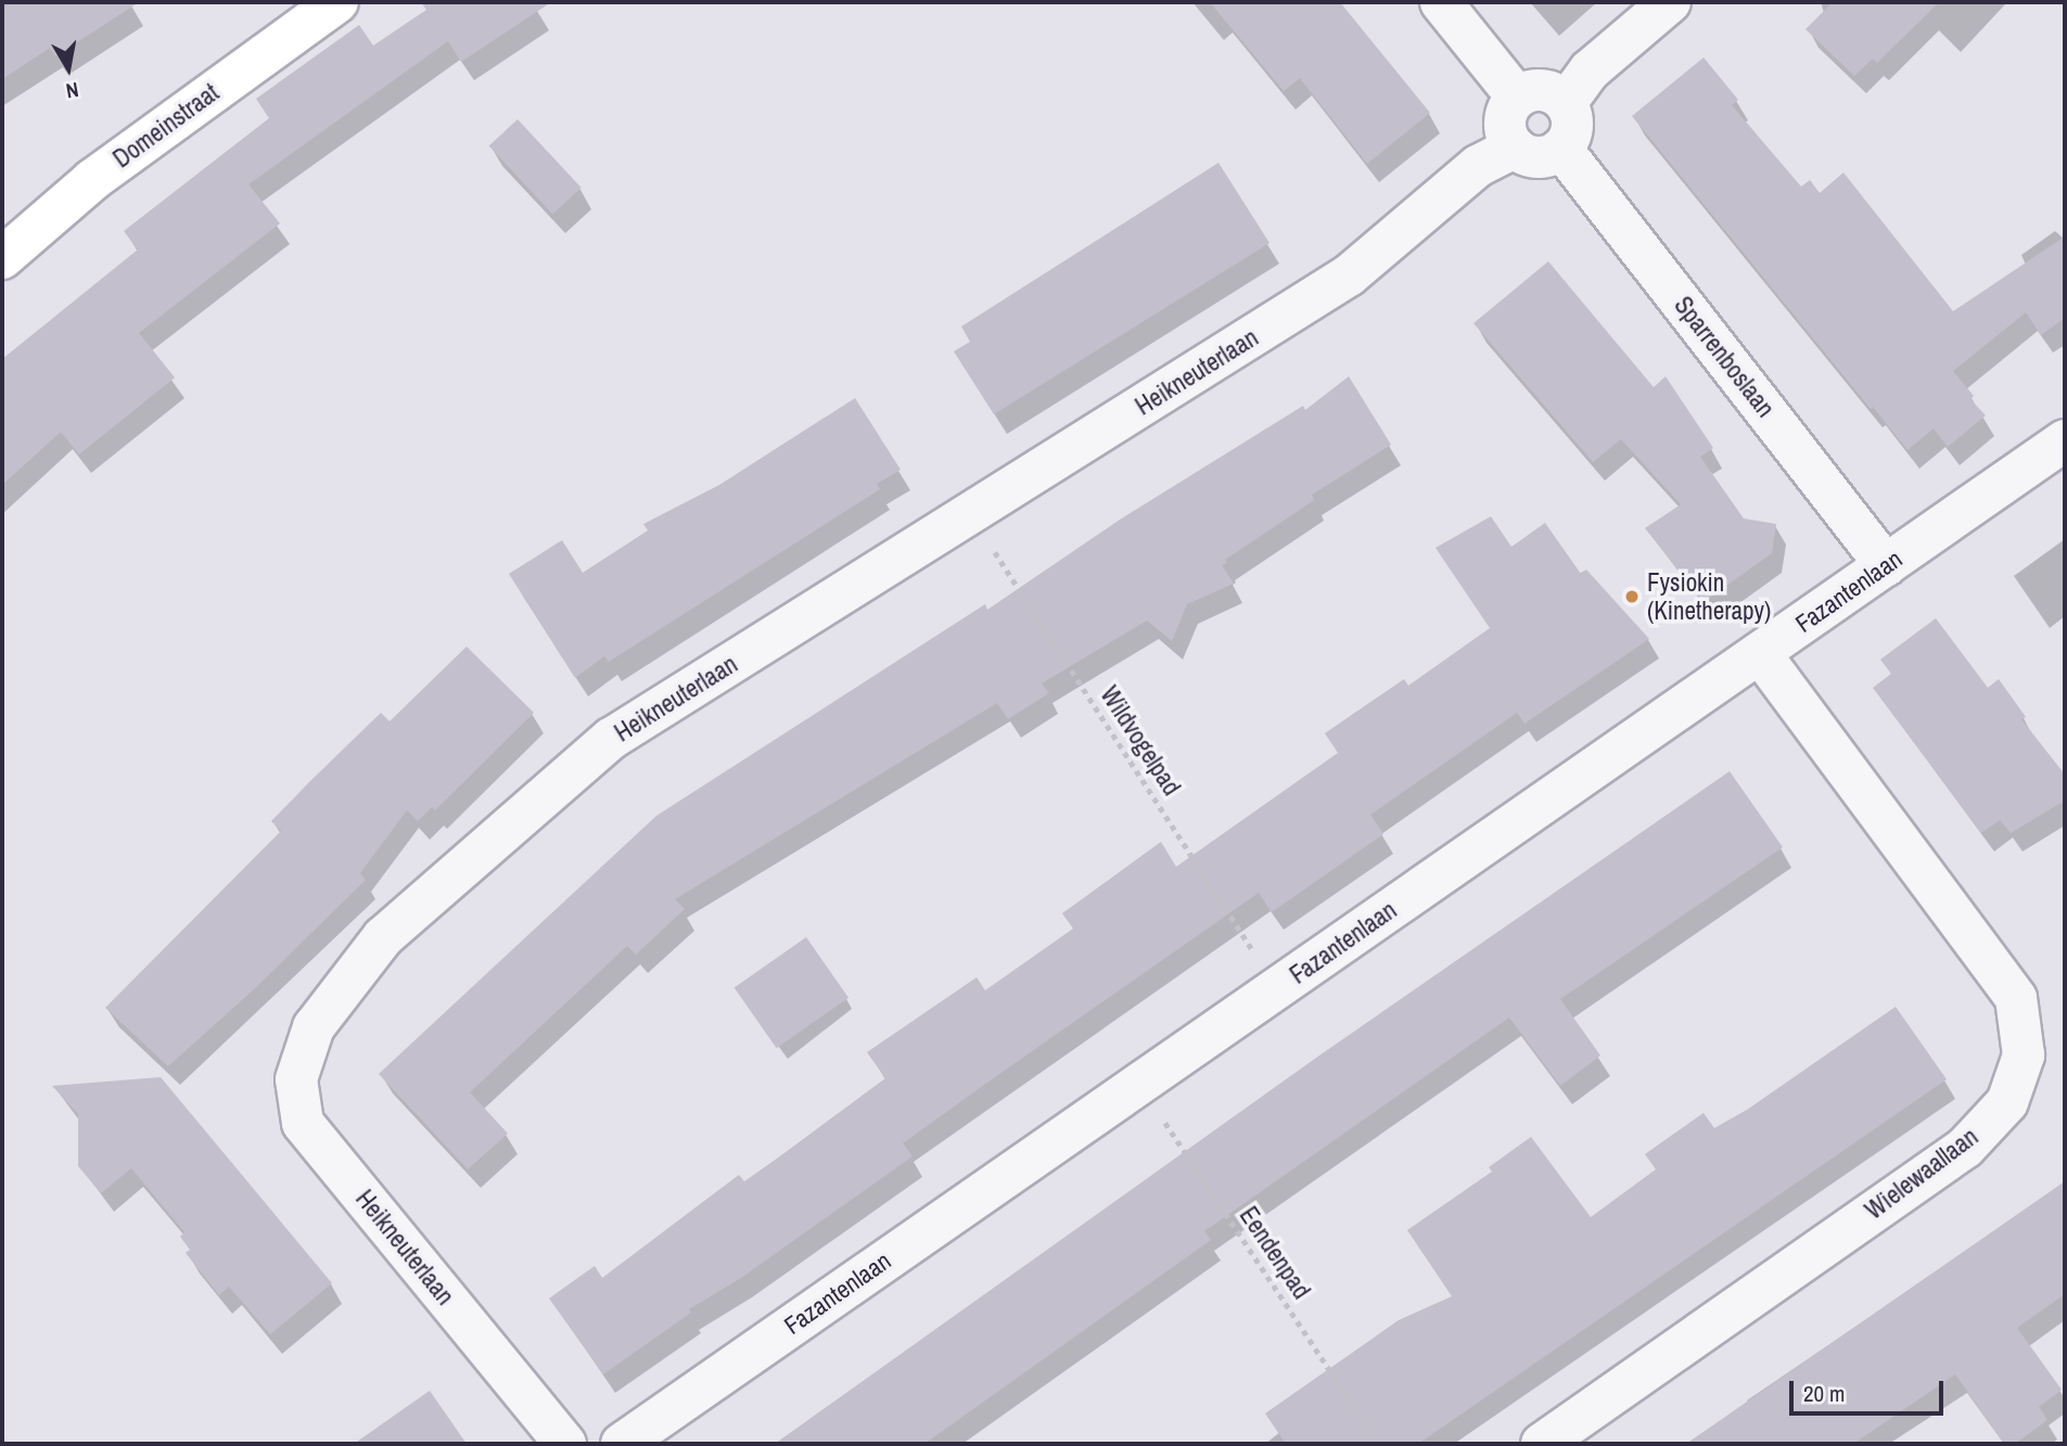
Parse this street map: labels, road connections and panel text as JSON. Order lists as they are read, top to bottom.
{
  "streets": {
    "street": [
      "Domeinstraat",
      "Sparrenboslaan",
      "Heikneuterlaan",
      "Fazantenlaan",
      "Wielewaallaan"
    ],
    "path": ["Wildvogelpad", "Eendenpad"]
  },
  "crossings": [
    ["Sparrenboslaan", "Heikneuterlaan"],
    ["Sparrenboslaan", "Fazantenlaan"],
    ["Heikneuterlaan", "Wildvogelpad"],
    ["Fazantenlaan", "Wildvogelpad"],
    ["Fazantenlaan", "Wielewaallaan"],
    ["Fazantenlaan", "Eendenpad"]
  ],
  "places": ["Fysiokin (Kinetherapy)"],
  "scale_bar": "20 m",
  "north": "bottom"
}
